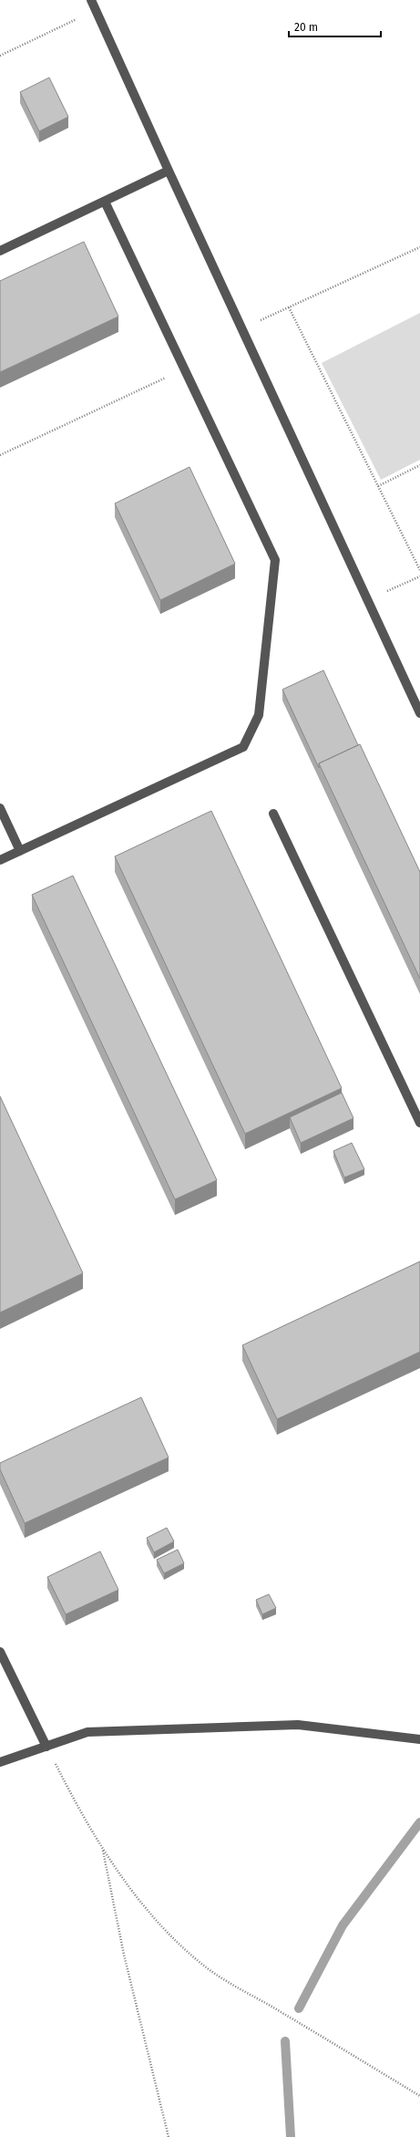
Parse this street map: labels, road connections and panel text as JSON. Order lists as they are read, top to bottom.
{
  "scale_bar": "20 m"
}
